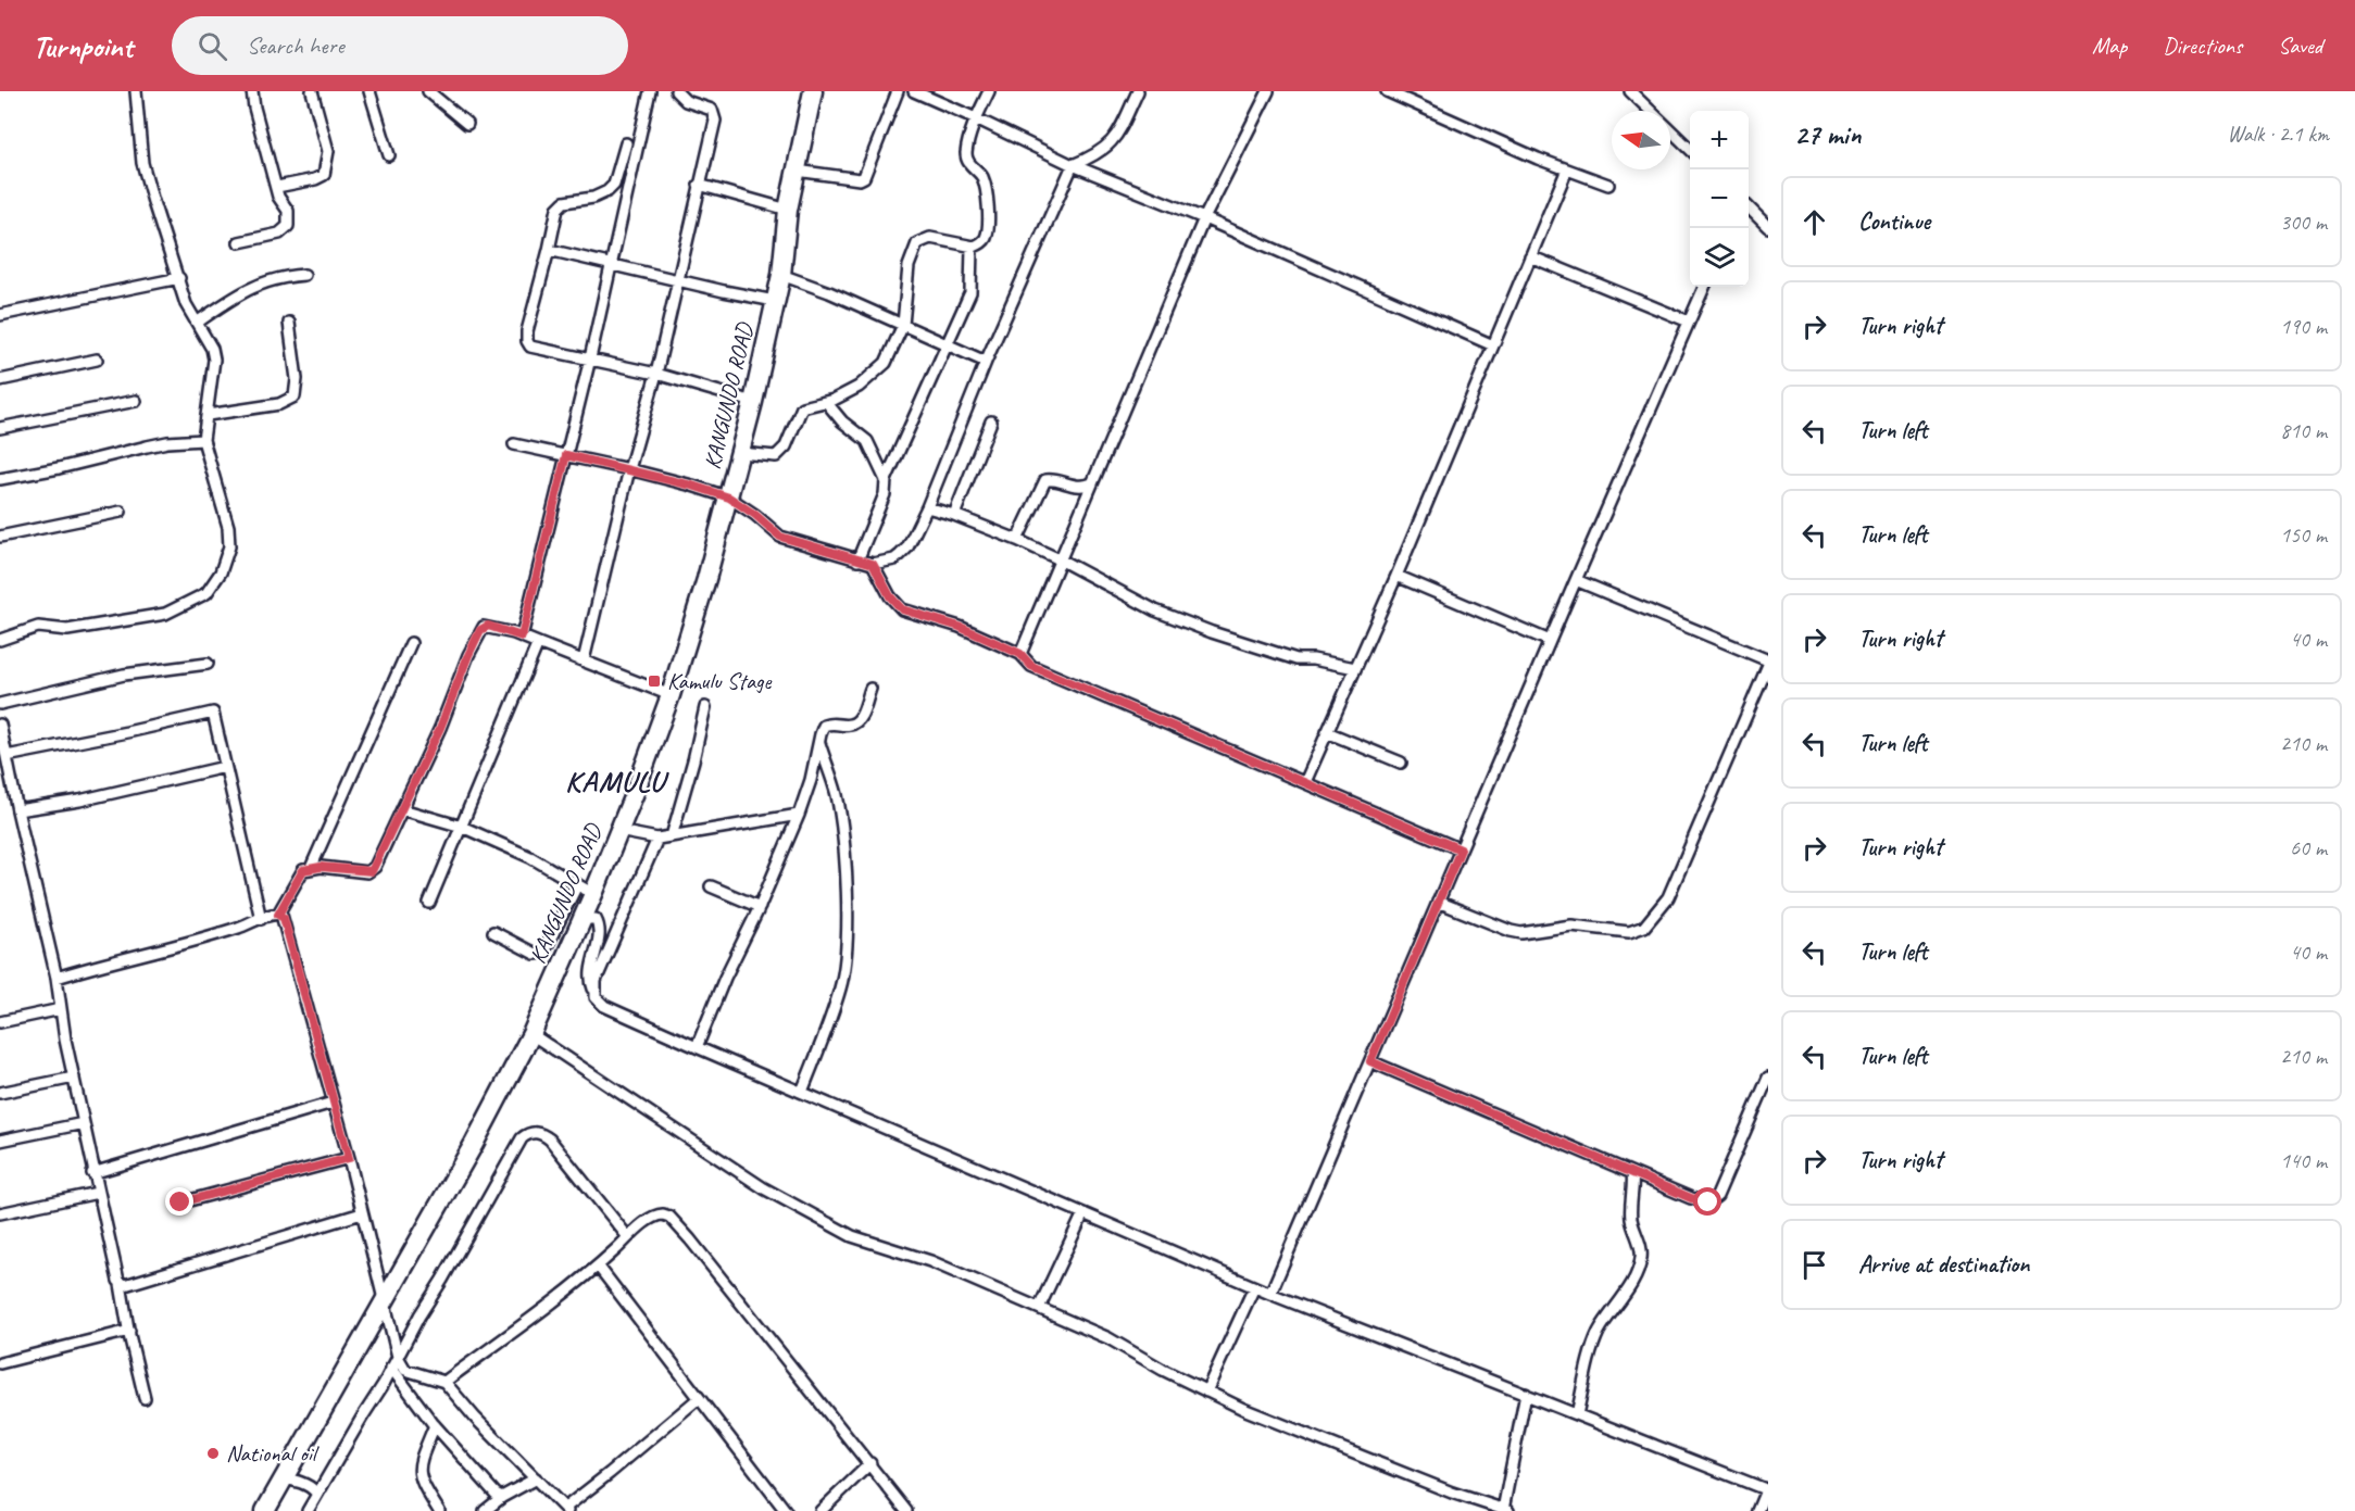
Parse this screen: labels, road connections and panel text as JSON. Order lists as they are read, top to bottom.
{
  "streets": {
    "highway": ["KANGUNDO ROAD"]
  },
  "districts": ["KAMULU"],
  "places": {
    "transit": ["Kamulu Stage"],
    "other": ["National oil"]
  },
  "north": "left",
  "page": {
    "header": "Turnpoint",
    "search": "Search here",
    "nav": ["Map", "Directions", "Saved"],
    "heading": ["27 min", "Walk · 2.1 km"],
    "map_buttons": ["+", "−"],
    "list": [
      ["Continue", "300 m"],
      ["Turn right", "190 m"],
      ["Turn left", "810 m"],
      ["Turn left", "150 m"],
      ["Turn right", "40 m"],
      ["Turn left", "210 m"],
      ["Turn right", "60 m"],
      ["Turn left", "40 m"],
      ["Turn left", "210 m"],
      ["Turn right", "140 m"],
      "Arrive at destination"
    ]
  }
}
